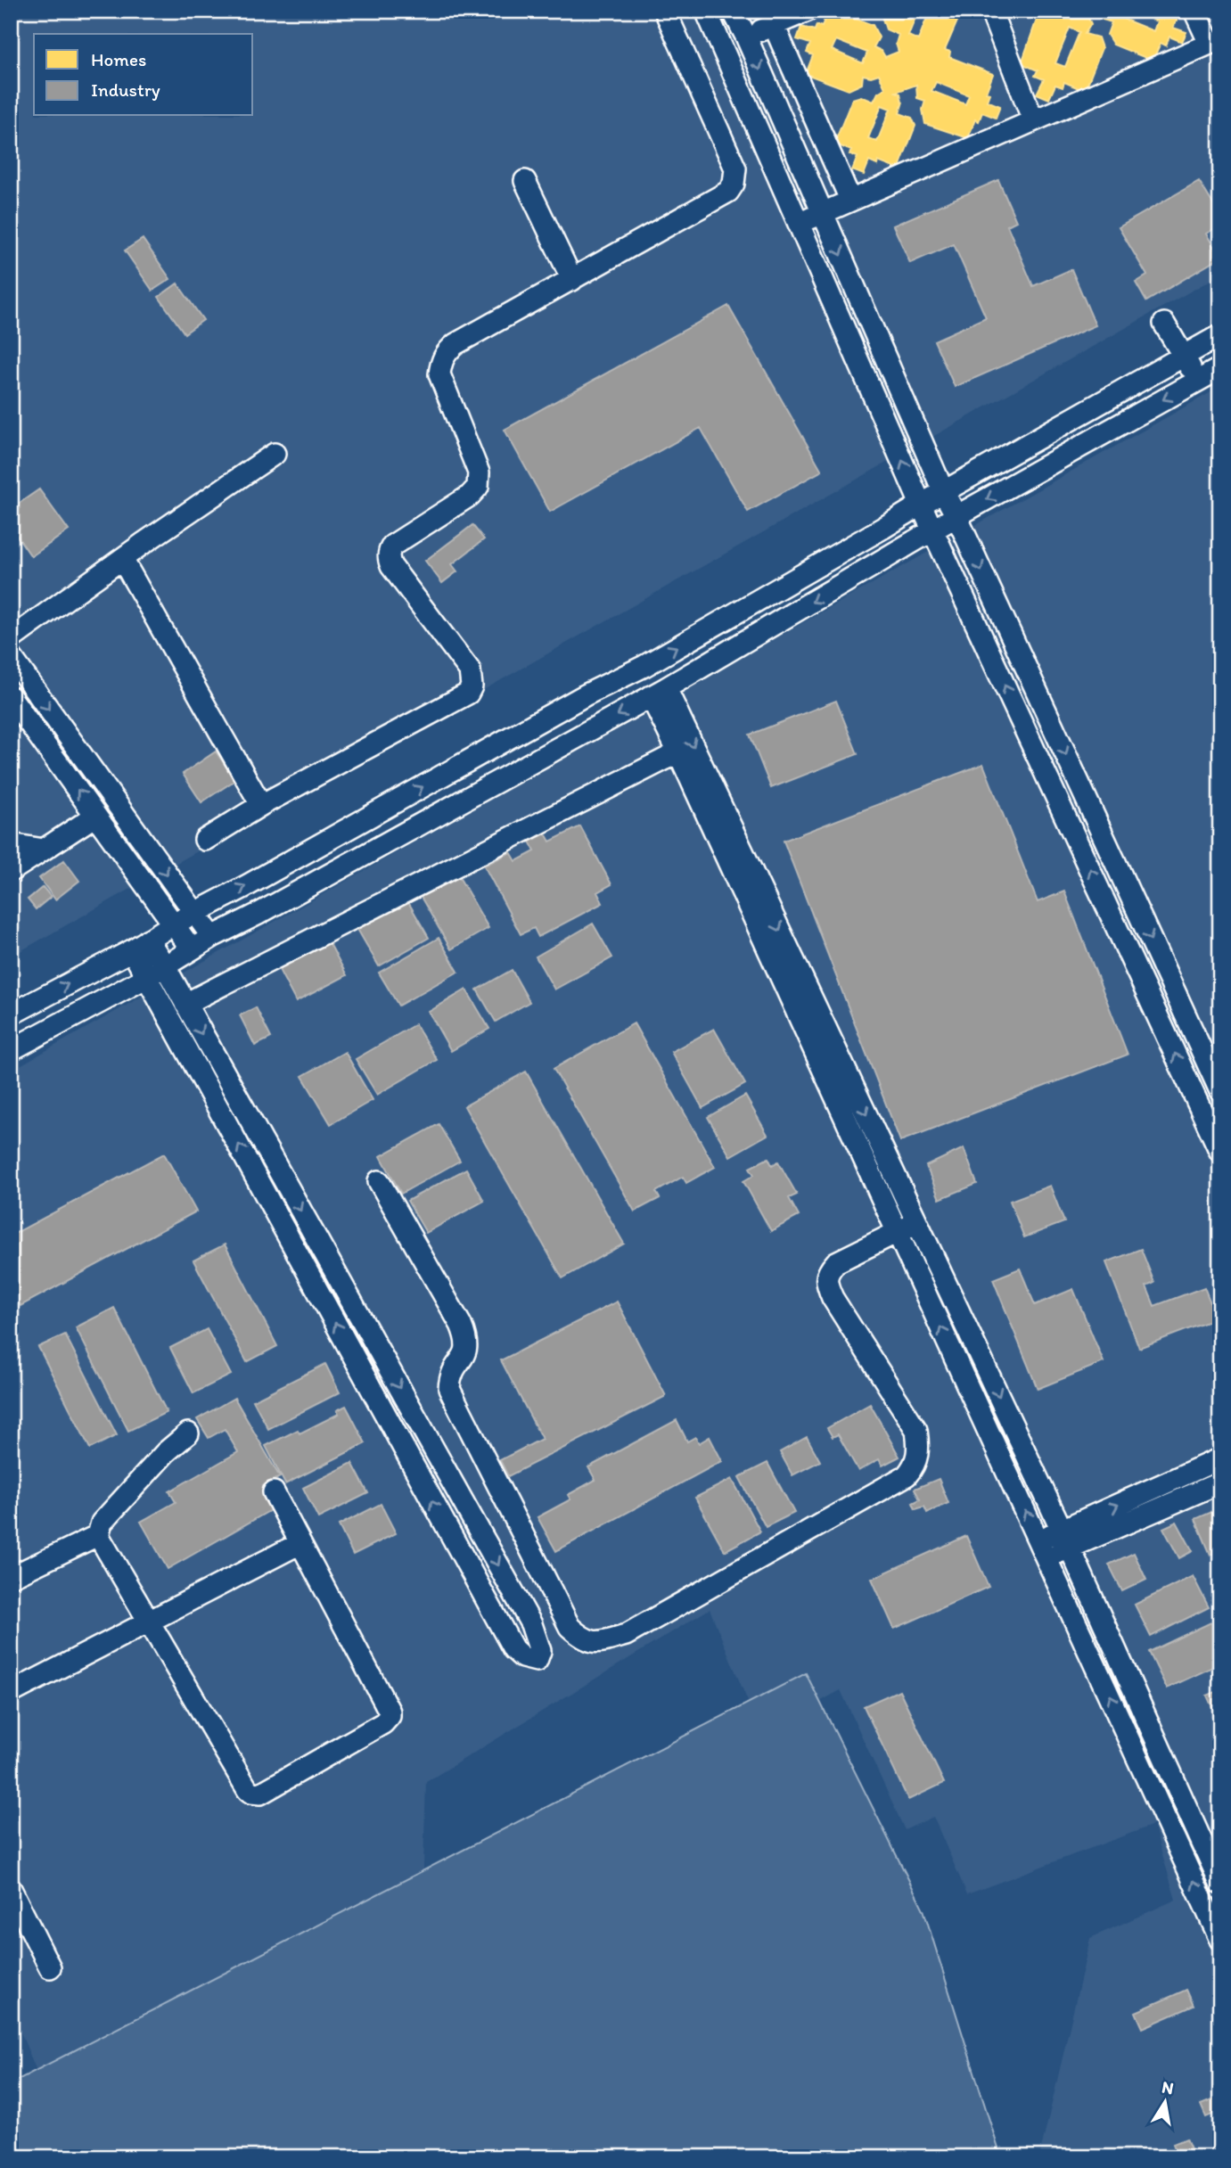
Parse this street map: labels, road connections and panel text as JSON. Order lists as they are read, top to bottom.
{
  "legend": ["Homes", "Industry"],
  "north": "top"
}
